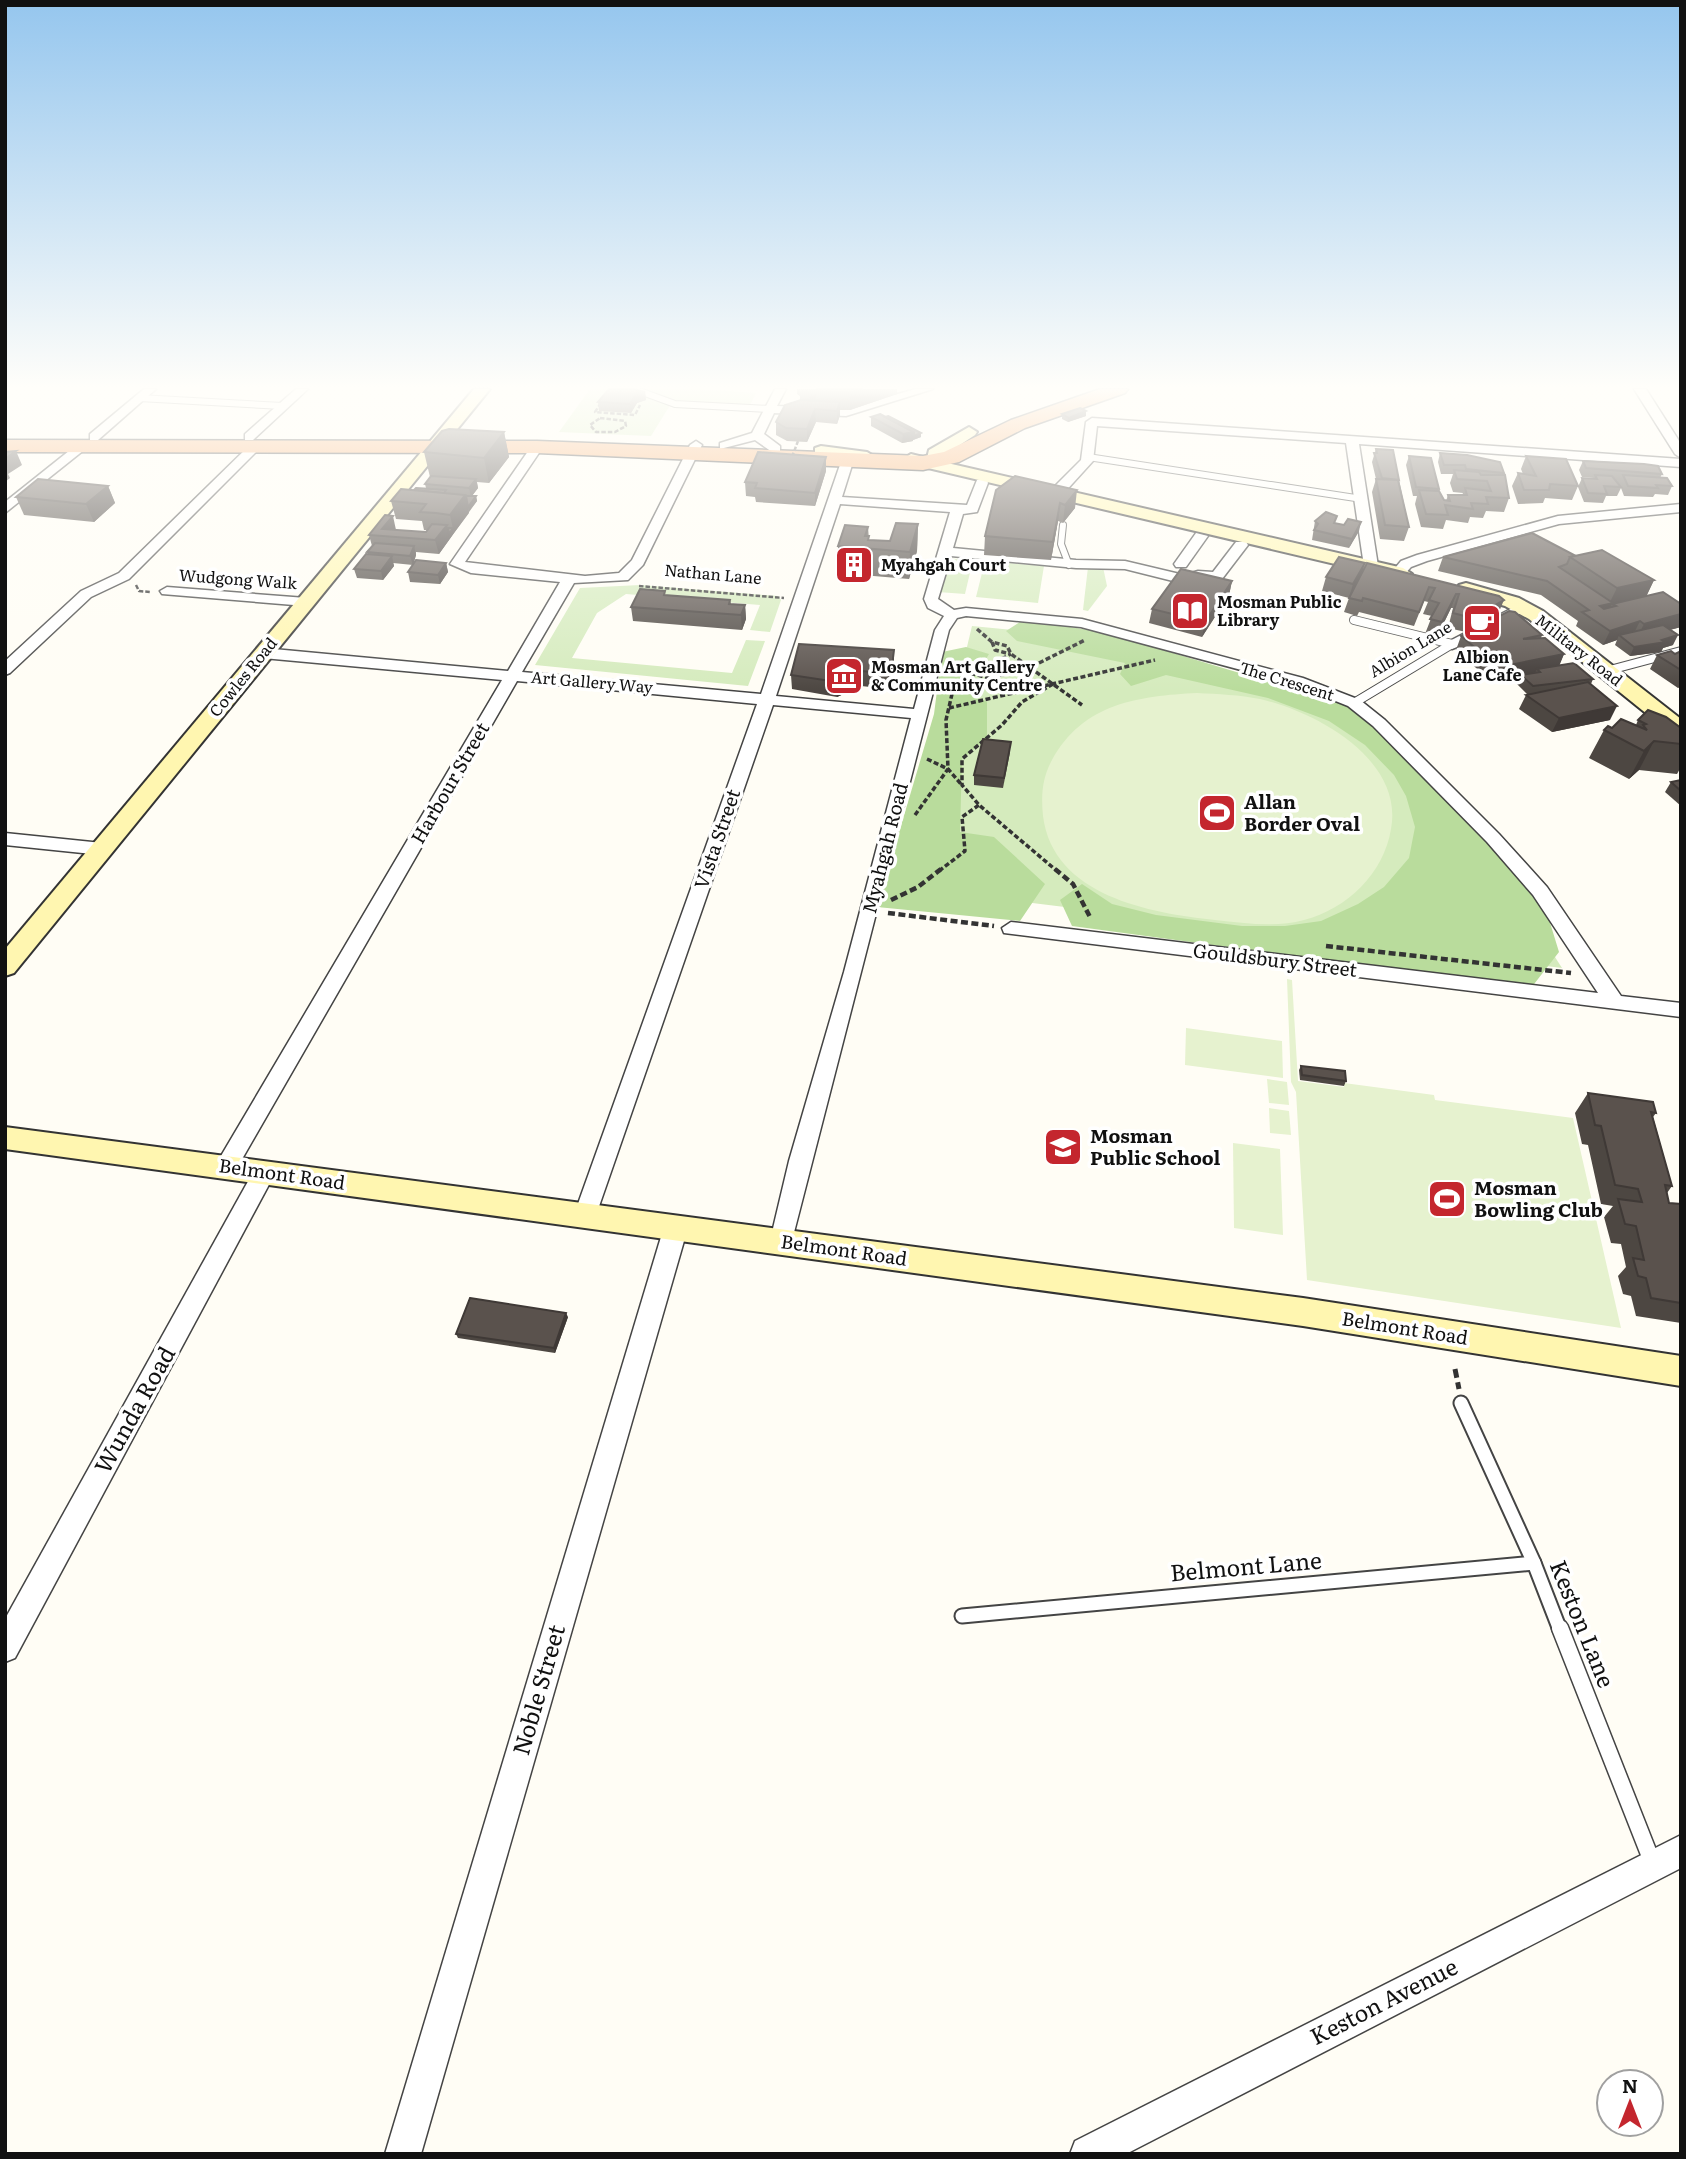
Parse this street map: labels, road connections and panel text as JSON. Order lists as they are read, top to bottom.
{
  "streets": {
    "street": [
      "Wudgong Walk",
      "Albion Lane",
      "Military Road",
      "Cowles Road",
      "The Crescent",
      "Art Gallery Way",
      "Harbour Street",
      "Vista Street",
      "Myahgah Road",
      "Gouldsbury Street",
      "Belmont Road",
      "Wunda Road",
      "Noble Street",
      "Keston Avenue"
    ],
    "lane": ["Belmont Lane", "Keston Lane"],
    "path": ["Nathan Lane"]
  },
  "crossings": [
    ["Nathan Lane", "Vista Street"],
    ["Wudgong Walk", "Cowles Road"],
    ["Albion Lane", "Military Road"],
    ["Albion Lane", "The Crescent"],
    ["Cowles Road", "Art Gallery Way"],
    ["The Crescent", "Myahgah Road"],
    ["The Crescent", "Gouldsbury Street"],
    ["Art Gallery Way", "Harbour Street"],
    ["Art Gallery Way", "Vista Street"],
    ["Art Gallery Way", "Myahgah Road"],
    ["Harbour Street", "Belmont Road"],
    ["Vista Street", "Belmont Road"],
    ["Myahgah Road", "Belmont Road"],
    ["Belmont Road", "Wunda Road"],
    ["Belmont Road", "Noble Street"],
    ["Belmont Lane", "Keston Lane"],
    ["Keston Lane", "Keston Avenue"]
  ],
  "places": {
    "building": ["Myahgah Court"],
    "library": ["Mosman Public Library"],
    "cafe": ["Albion Lane Cafe"],
    "museum": ["Mosman Art Gallery & Community Centre"],
    "sports": ["Allan Border Oval", "Mosman Bowling Club"],
    "school or university": ["Mosman Public School"]
  },
  "north": "top"
}
